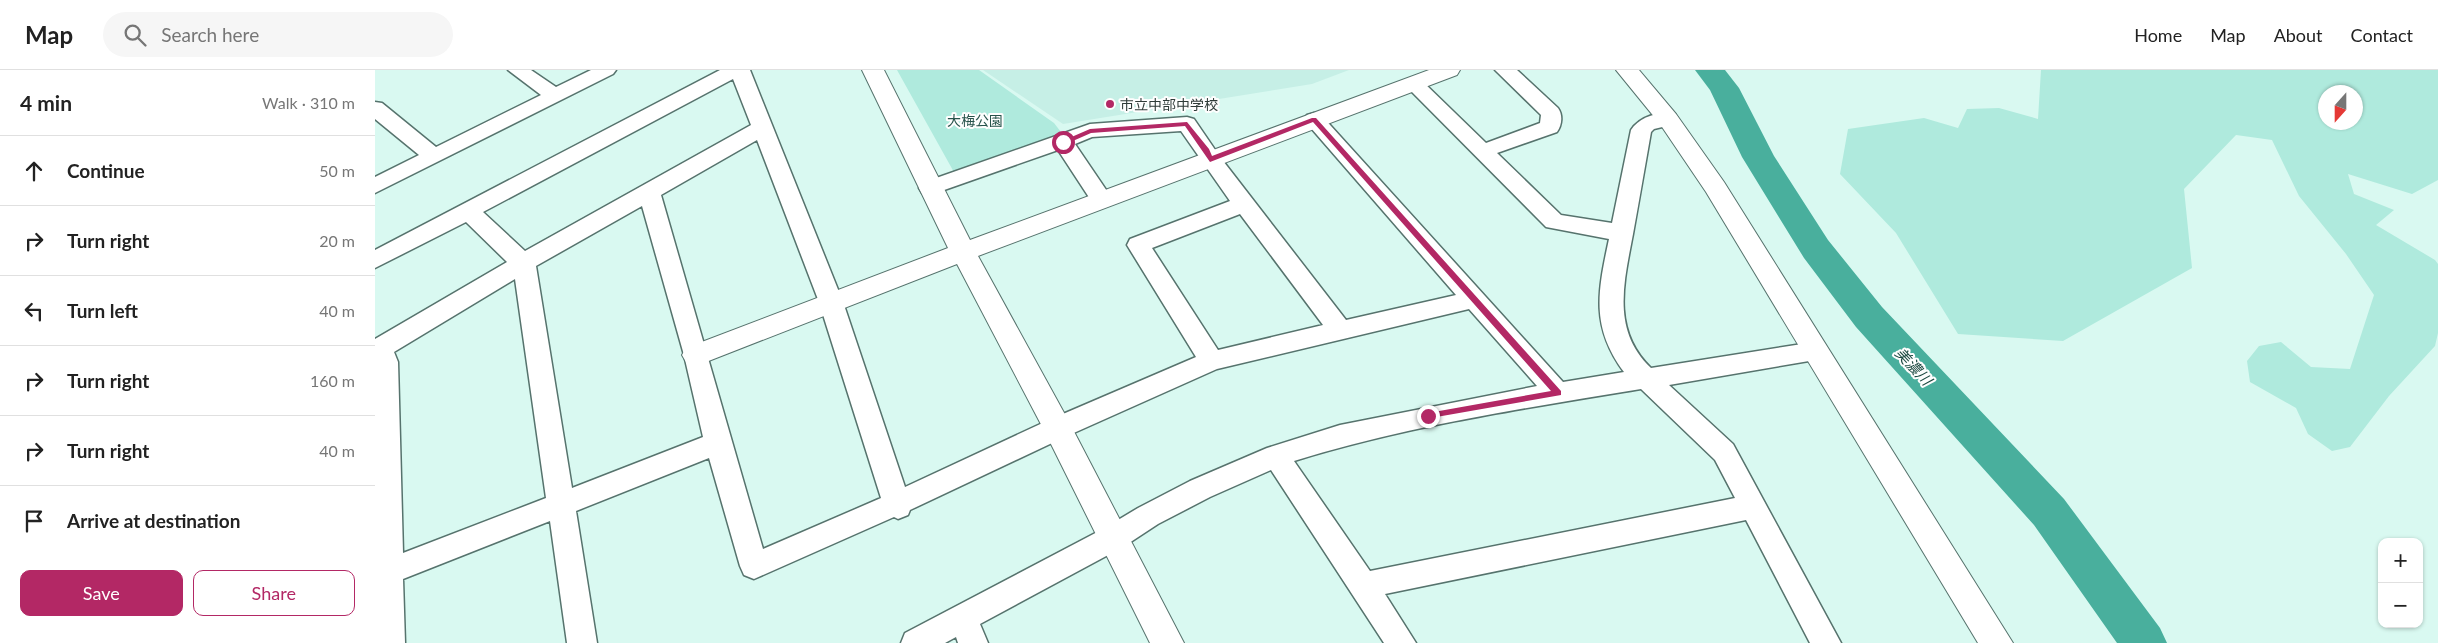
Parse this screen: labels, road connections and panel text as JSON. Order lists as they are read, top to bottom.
{
  "water": ["美濃川"],
  "parks": ["大梅公園"],
  "places": ["市立中部中学校"],
  "north": "bottom",
  "page": {
    "header": "Map",
    "search": "Search here",
    "nav": [
      "Home",
      "Map",
      "About",
      "Contact"
    ],
    "heading": ["4 min", "Walk · 310 m"],
    "list": [
      ["Continue", "50 m"],
      ["Turn right", "20 m"],
      ["Turn left", "40 m"],
      ["Turn right", "160 m"],
      ["Turn right", "40 m"],
      "Arrive at destination"
    ],
    "map_buttons": ["+", "−"],
    "buttons": ["Save", "Share"]
  }
}
